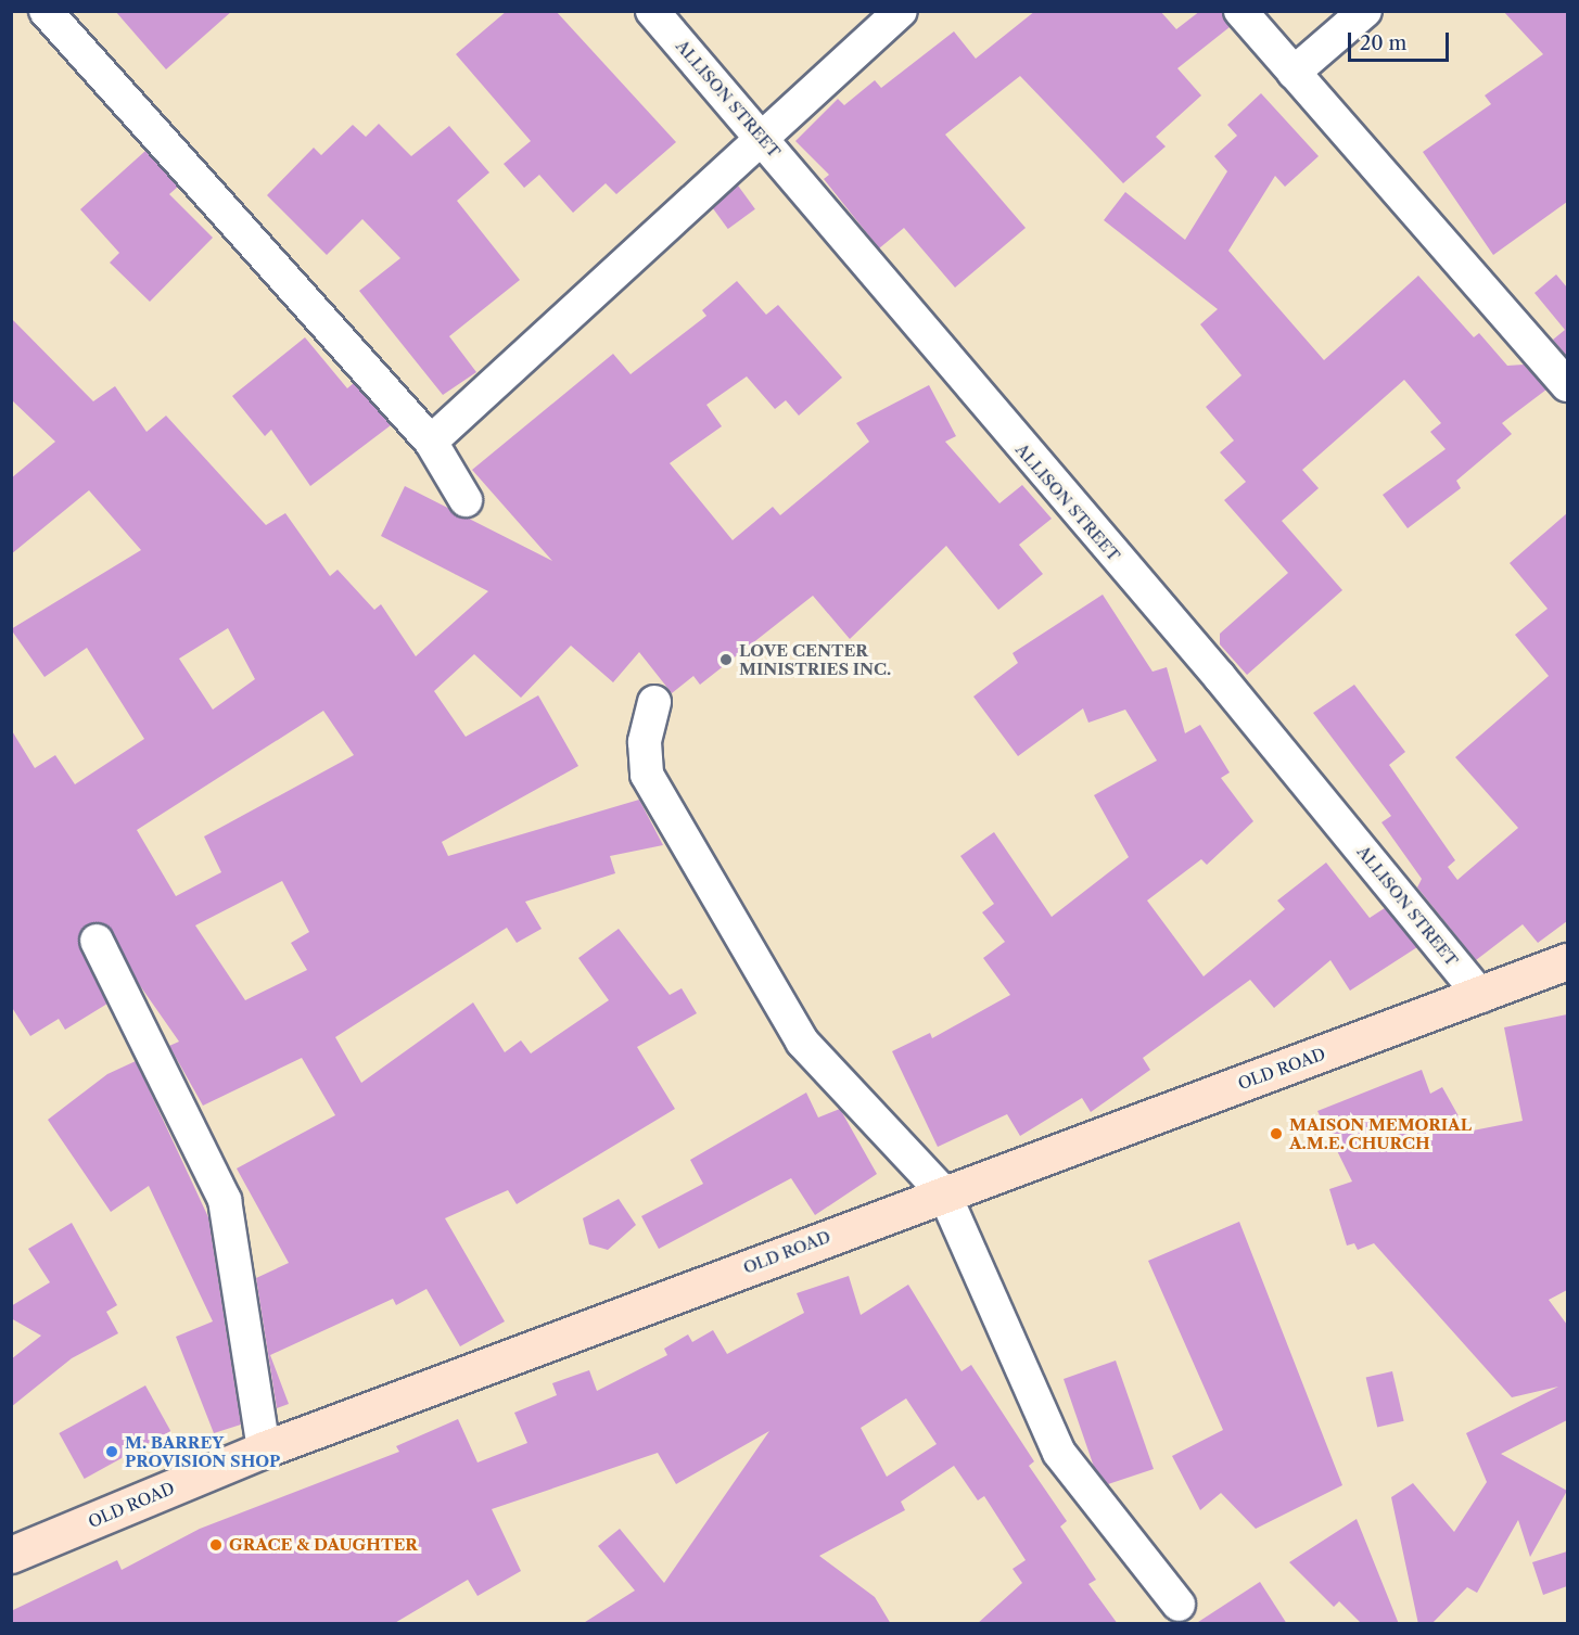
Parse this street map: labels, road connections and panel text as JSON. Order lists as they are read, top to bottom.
{
  "streets": {
    "street": ["ALLISON STREET", "OLD ROAD"]
  },
  "crossings": [
    ["ALLISON STREET", "OLD ROAD"]
  ],
  "places": [
    "LOVE CENTER MINISTRIES INC.",
    "MAISON MEMORIAL A.M.E. CHURCH",
    "M. BARREY PROVISION SHOP",
    "GRACE & DAUGHTER"
  ],
  "scale_bar": "20 m"
}
